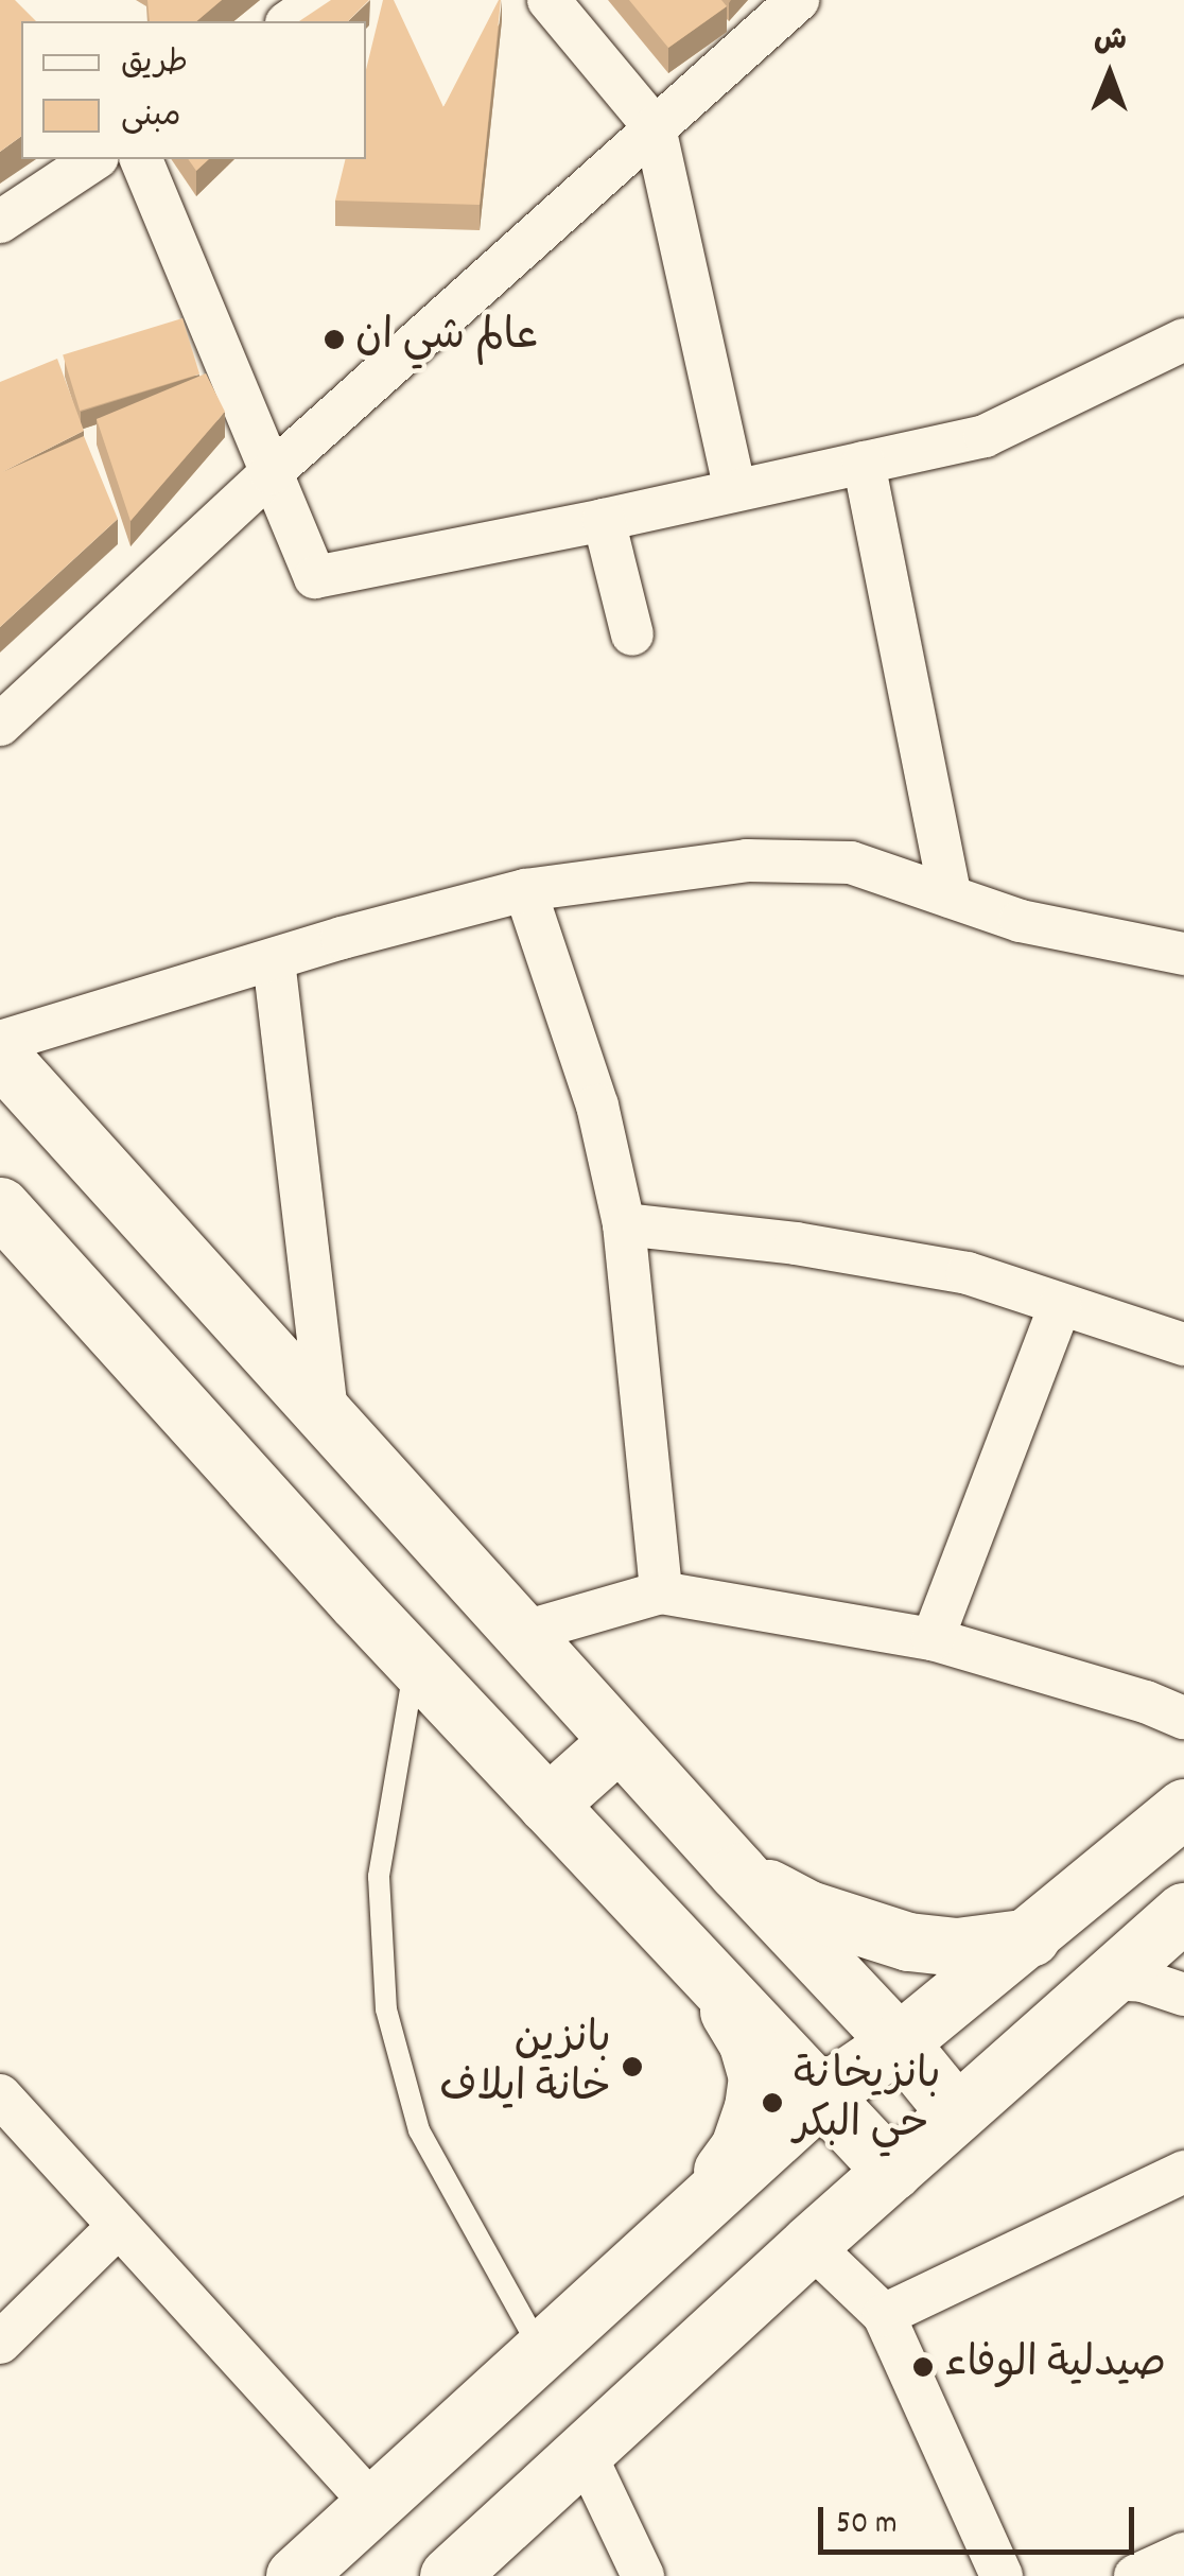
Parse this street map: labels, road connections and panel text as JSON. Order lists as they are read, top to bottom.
{
  "places": [
    "عالم شي ان",
    "بانزين خانة ايلاف",
    "بانزيخانة حي البكر",
    "صيدلية الوفاء"
  ],
  "legend": ["طريق", "مبنى"],
  "scale_bar": "50 m",
  "north": "top"
}
